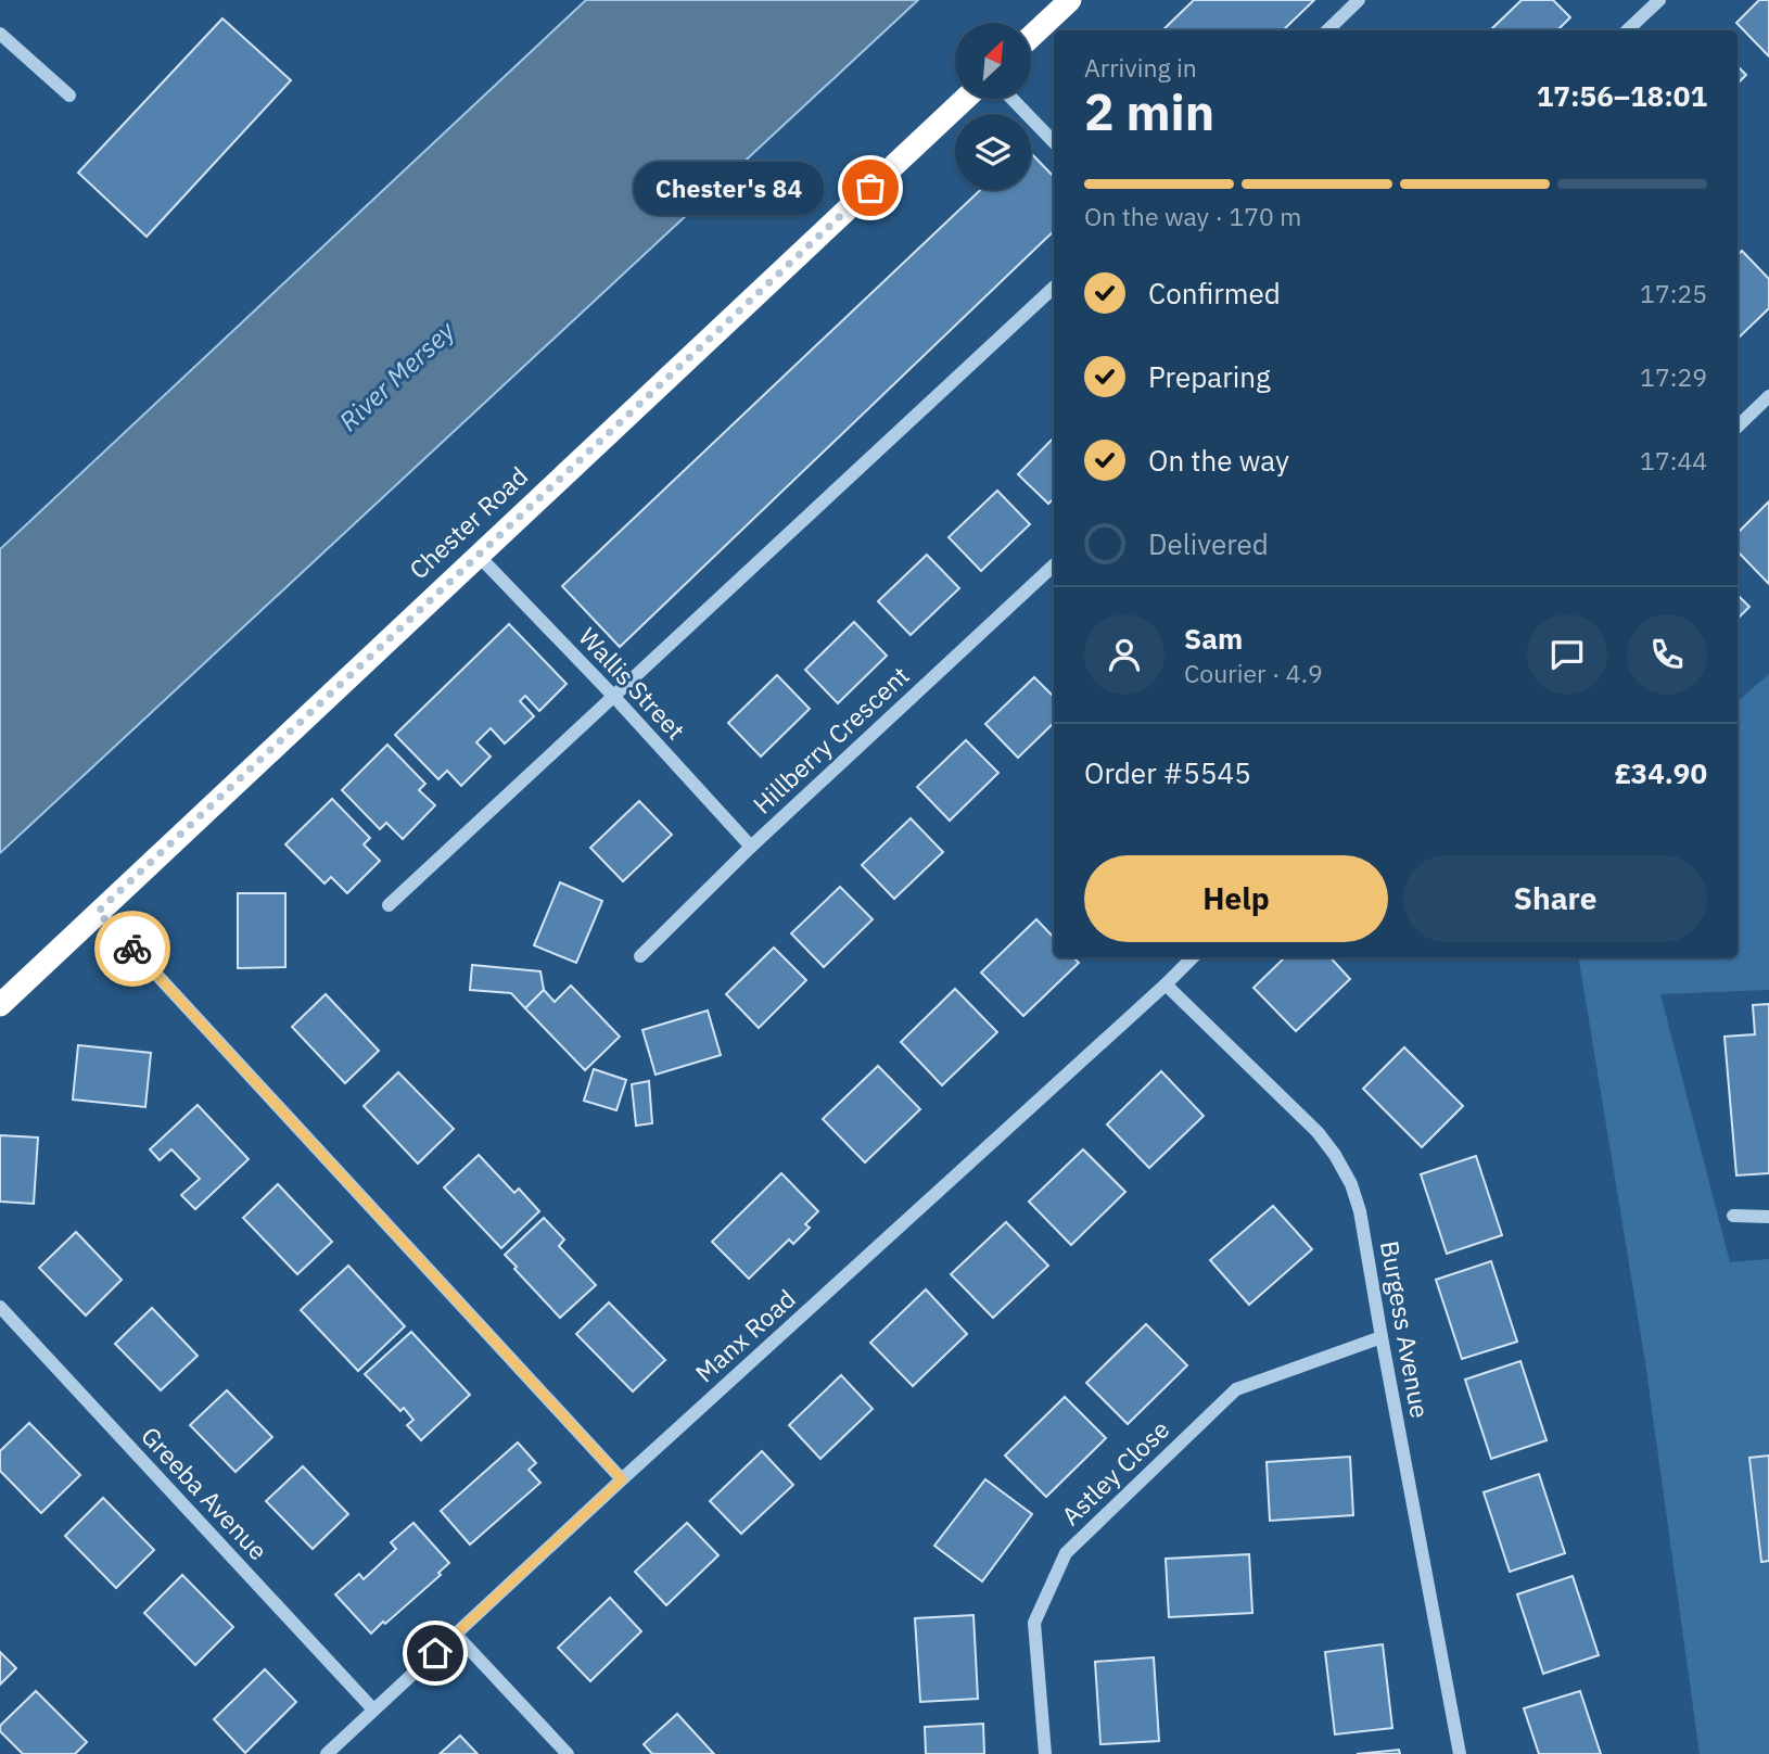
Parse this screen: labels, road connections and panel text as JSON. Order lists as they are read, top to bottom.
{
  "streets": {
    "highway": ["Chester Road"],
    "street": [
      "Wallis Street",
      "Hillberry Crescent",
      "Burgess Avenue",
      "Manx Road",
      "Astley Close",
      "Greeba Avenue"
    ]
  },
  "crossings": [
    ["Chester Road", "Wallis Street"],
    ["Wallis Street", "Hillberry Crescent"],
    ["Burgess Avenue", "Manx Road"],
    ["Burgess Avenue", "Astley Close"],
    ["Manx Road", "Greeba Avenue"]
  ],
  "water": ["River Mersey"],
  "places": ["Chester's 84"],
  "north": "top right",
  "page": {
    "heading": ["2 min", "Arriving in", "17:56–18:01"],
    "panel": [
      "Sam",
      "Courier · 4.9",
      "Order #5545",
      "£34.90"
    ],
    "bar": "On the way · 170 m",
    "bubble": "Chester's 84",
    "list": [
      ["Confirmed", "17:25"],
      ["Preparing", "17:29"],
      ["On the way", "17:44"],
      "Delivered"
    ],
    "buttons": ["Help", "Share"]
  }
}
